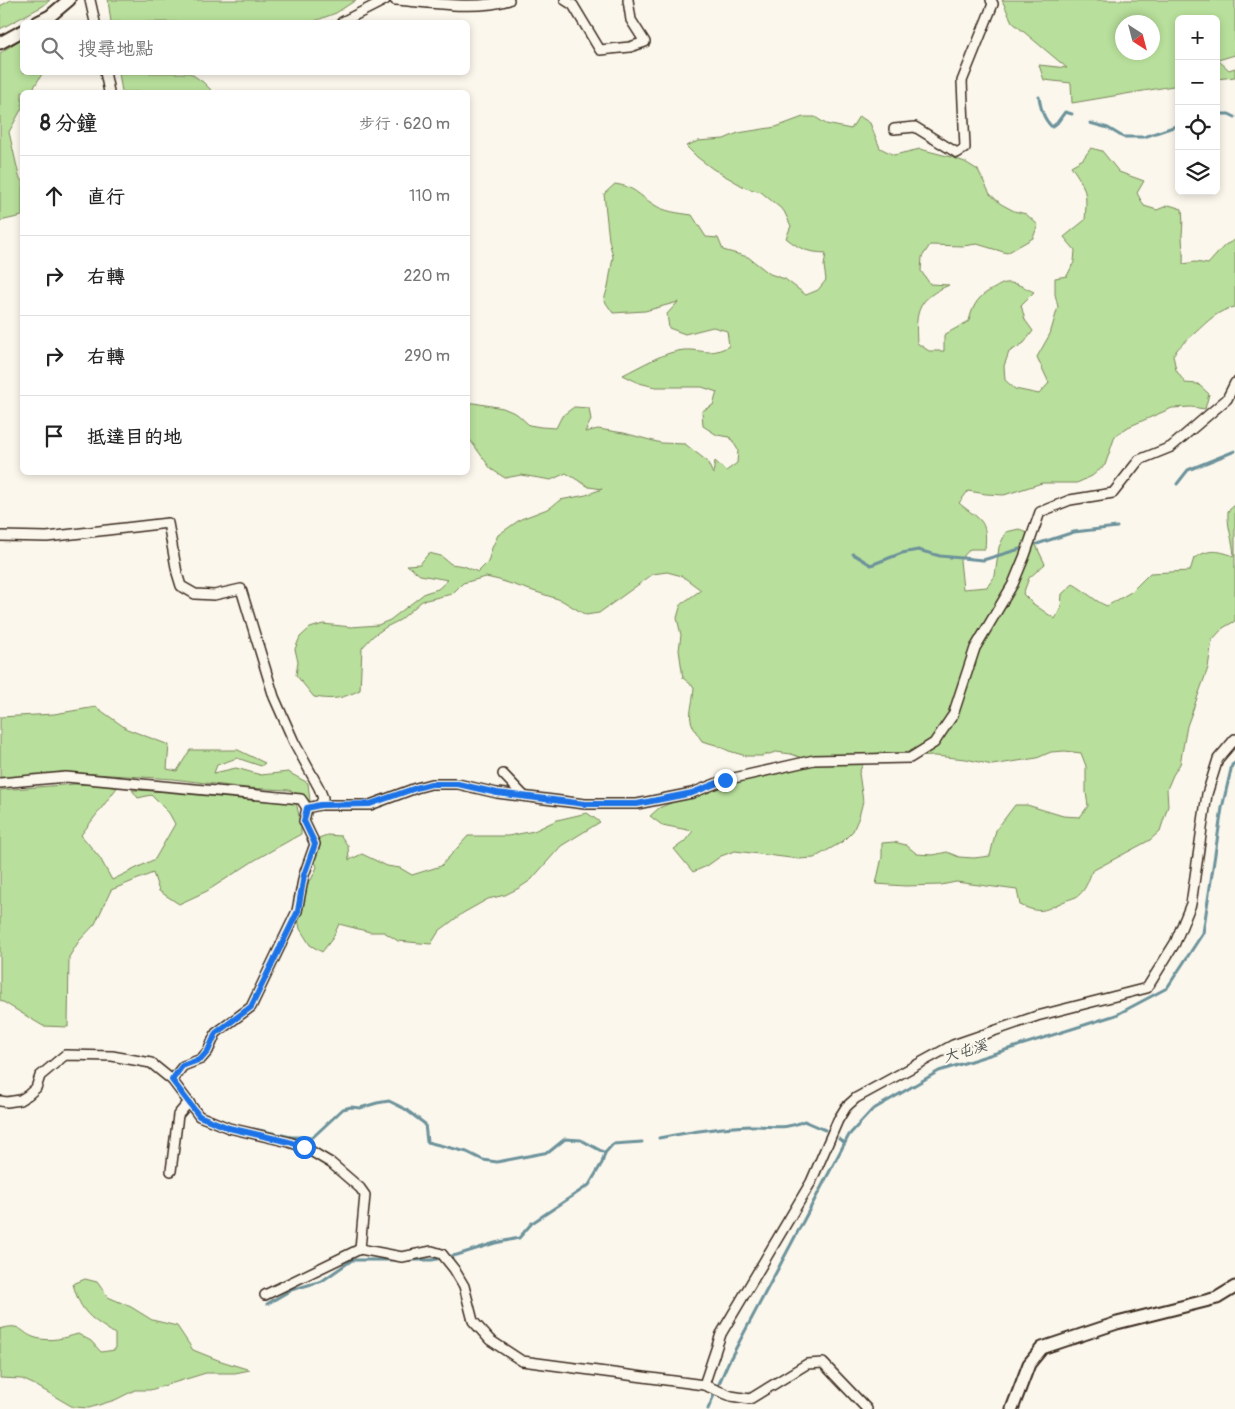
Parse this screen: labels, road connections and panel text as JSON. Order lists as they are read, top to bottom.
{
  "water": ["大屯溪"],
  "north": "bottom right",
  "page": {
    "map_buttons": ["+", "−"],
    "search": "搜尋地點",
    "heading": ["8 分鐘", "步行 · 620 m"],
    "list": [
      ["直行", "110 m"],
      ["右轉", "220 m"],
      ["右轉", "290 m"],
      "抵達目的地"
    ]
  }
}
